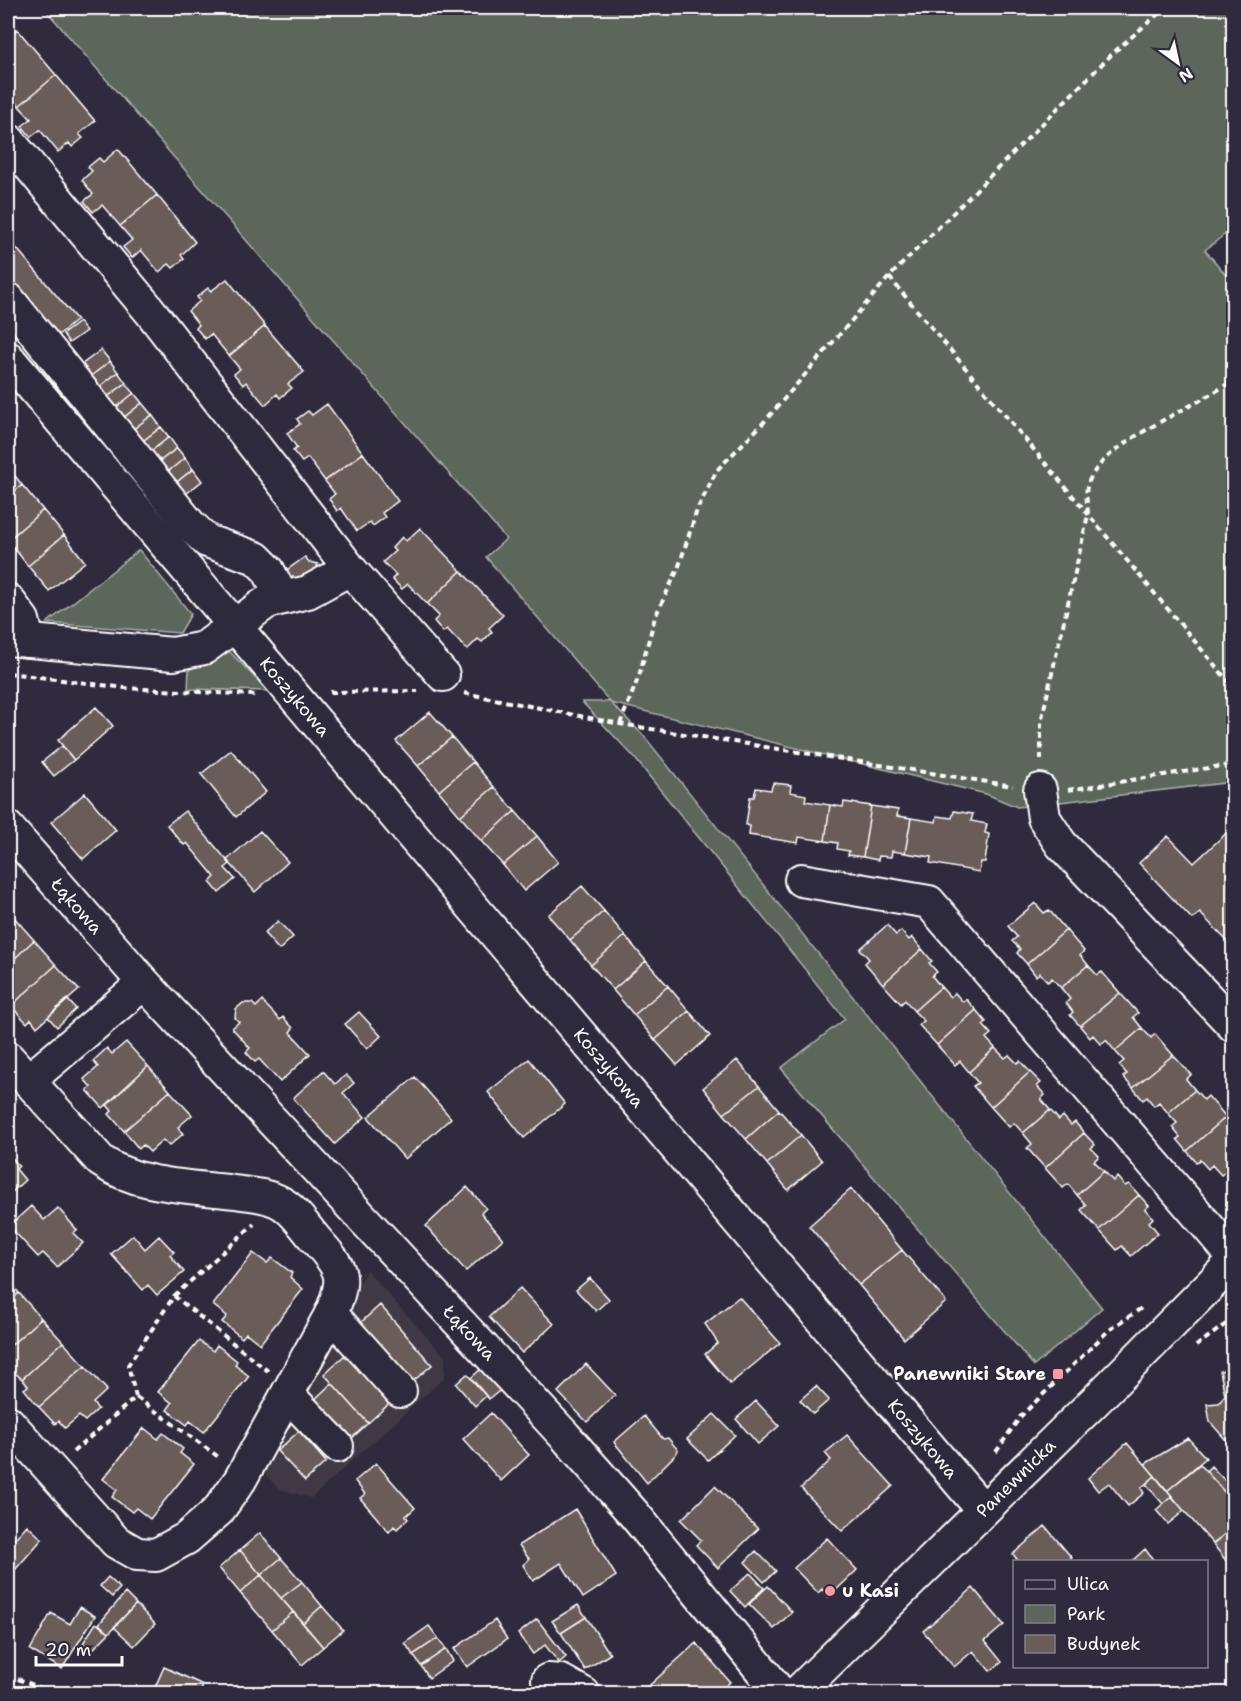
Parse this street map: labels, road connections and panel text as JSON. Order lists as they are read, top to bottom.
{
  "streets": {
    "street": ["Koszykowa", "Łąkowa", "Panewnicka"]
  },
  "crossings": [
    ["Koszykowa", "Panewnicka"]
  ],
  "places": {
    "transit": ["Panewniki Stare"],
    "other": ["u Kasi"]
  },
  "legend": ["Ulica", "Park", "Budynek"],
  "scale_bar": "20 m",
  "north": "bottom right"
}
